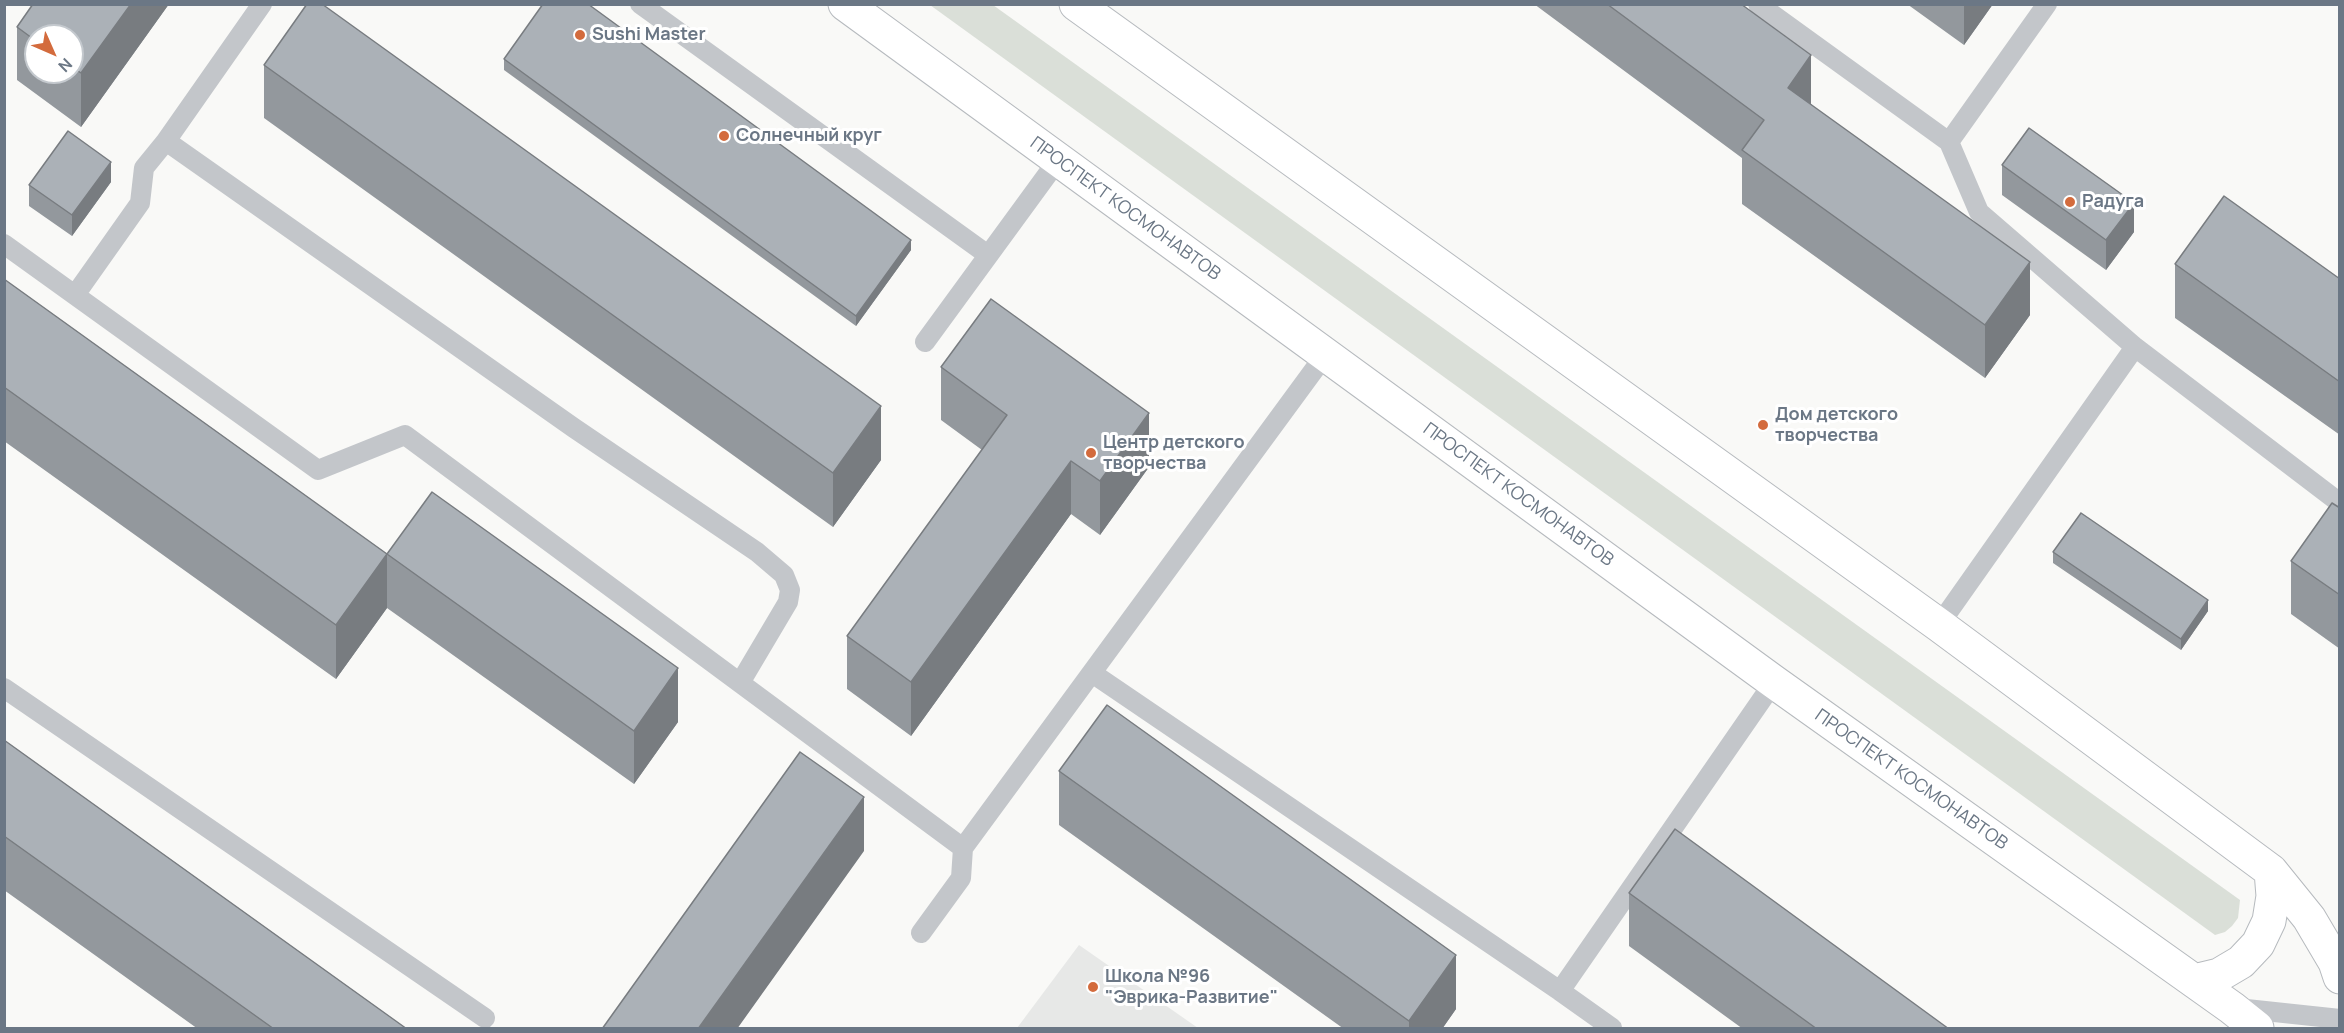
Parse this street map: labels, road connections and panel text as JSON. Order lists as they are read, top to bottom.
{
  "streets": {
    "main road": ["ПРОСПЕКТ КОСМОНАВТОВ"]
  },
  "places": [
    "Sushi Master",
    "Солнечный круг",
    "Радуга",
    "Дом детского творчества",
    "Центр детского творчества",
    "Школа №96 \"Эврика-Развитие\""
  ],
  "north": "bottom right"
}
